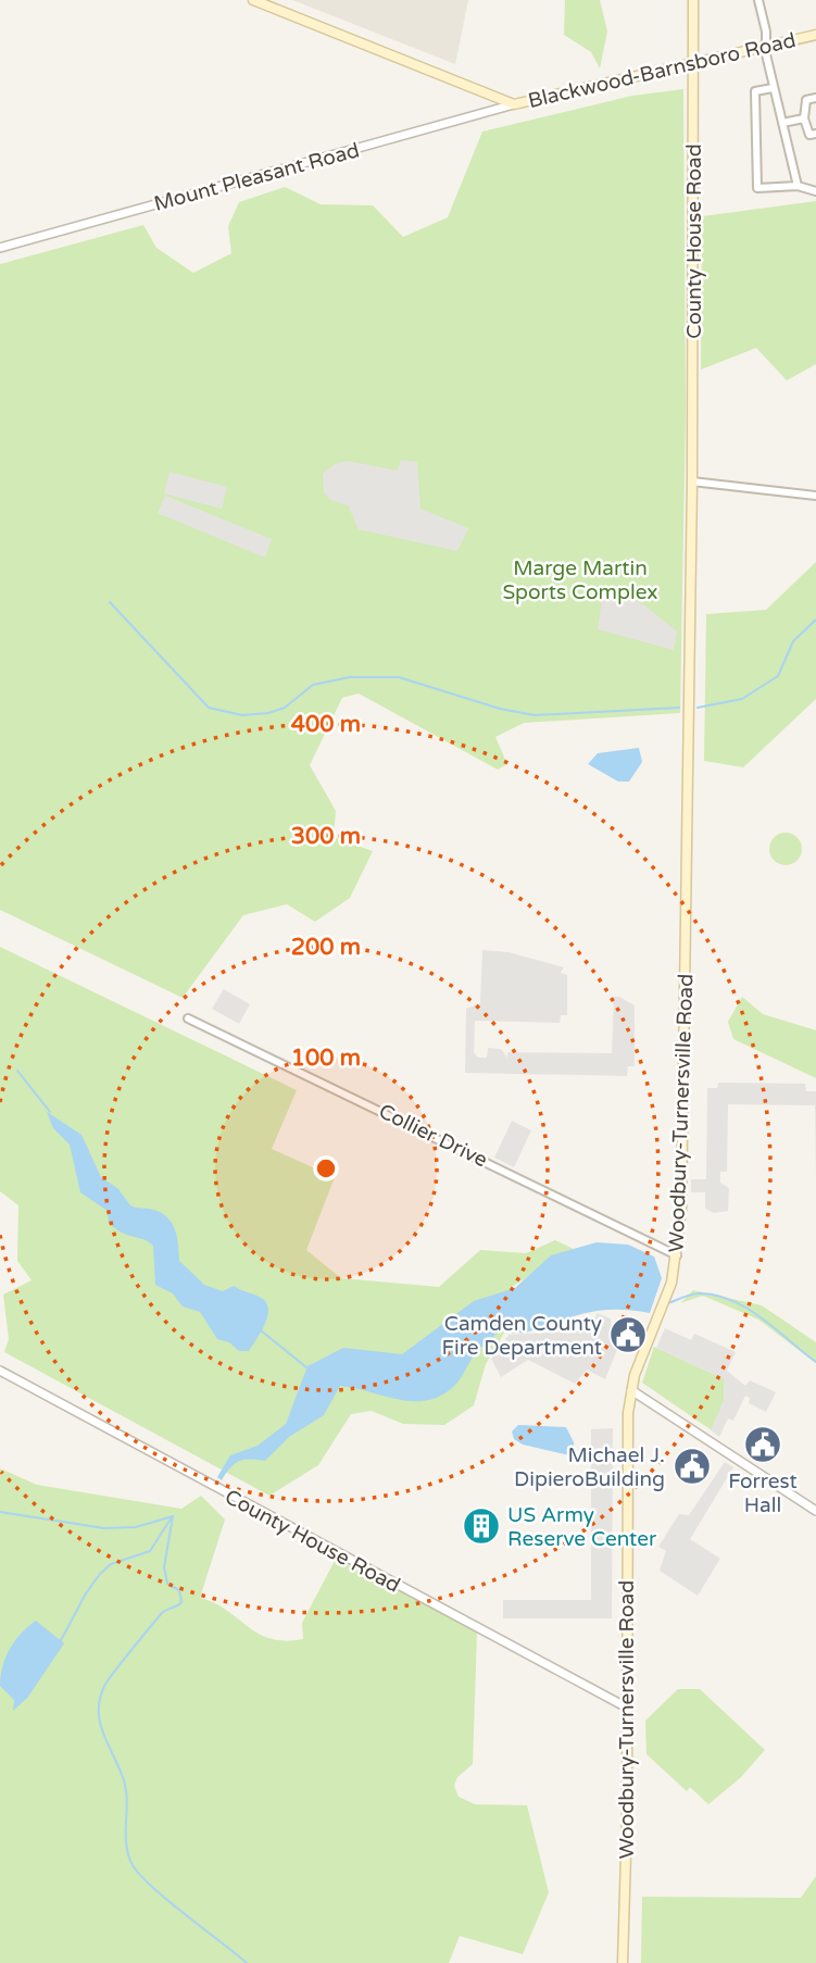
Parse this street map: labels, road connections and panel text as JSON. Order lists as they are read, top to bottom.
{
  "streets": {
    "main road": ["Blackwood-Barnsboro Road", "County House Road", "Woodbury-Turnersville Road"],
    "street": ["Mount Pleasant Road", "Collier Drive"]
  },
  "crossings": [
    ["Blackwood-Barnsboro Road", "Mount Pleasant Road"],
    ["Blackwood-Barnsboro Road", "County House Road"],
    ["County House Road", "Woodbury-Turnersville Road"],
    ["Woodbury-Turnersville Road", "Collier Drive"]
  ],
  "parks": ["Marge Martin Sports Complex"],
  "places": {
    "public building": ["Camden County Fire Department", "Forrest Hall", "Michael J. DipieroBuilding"],
    "building": ["US Army Reserve Center"]
  },
  "rings": [
    "400 m",
    "300 m",
    "200 m",
    "100 m"
  ]
}
